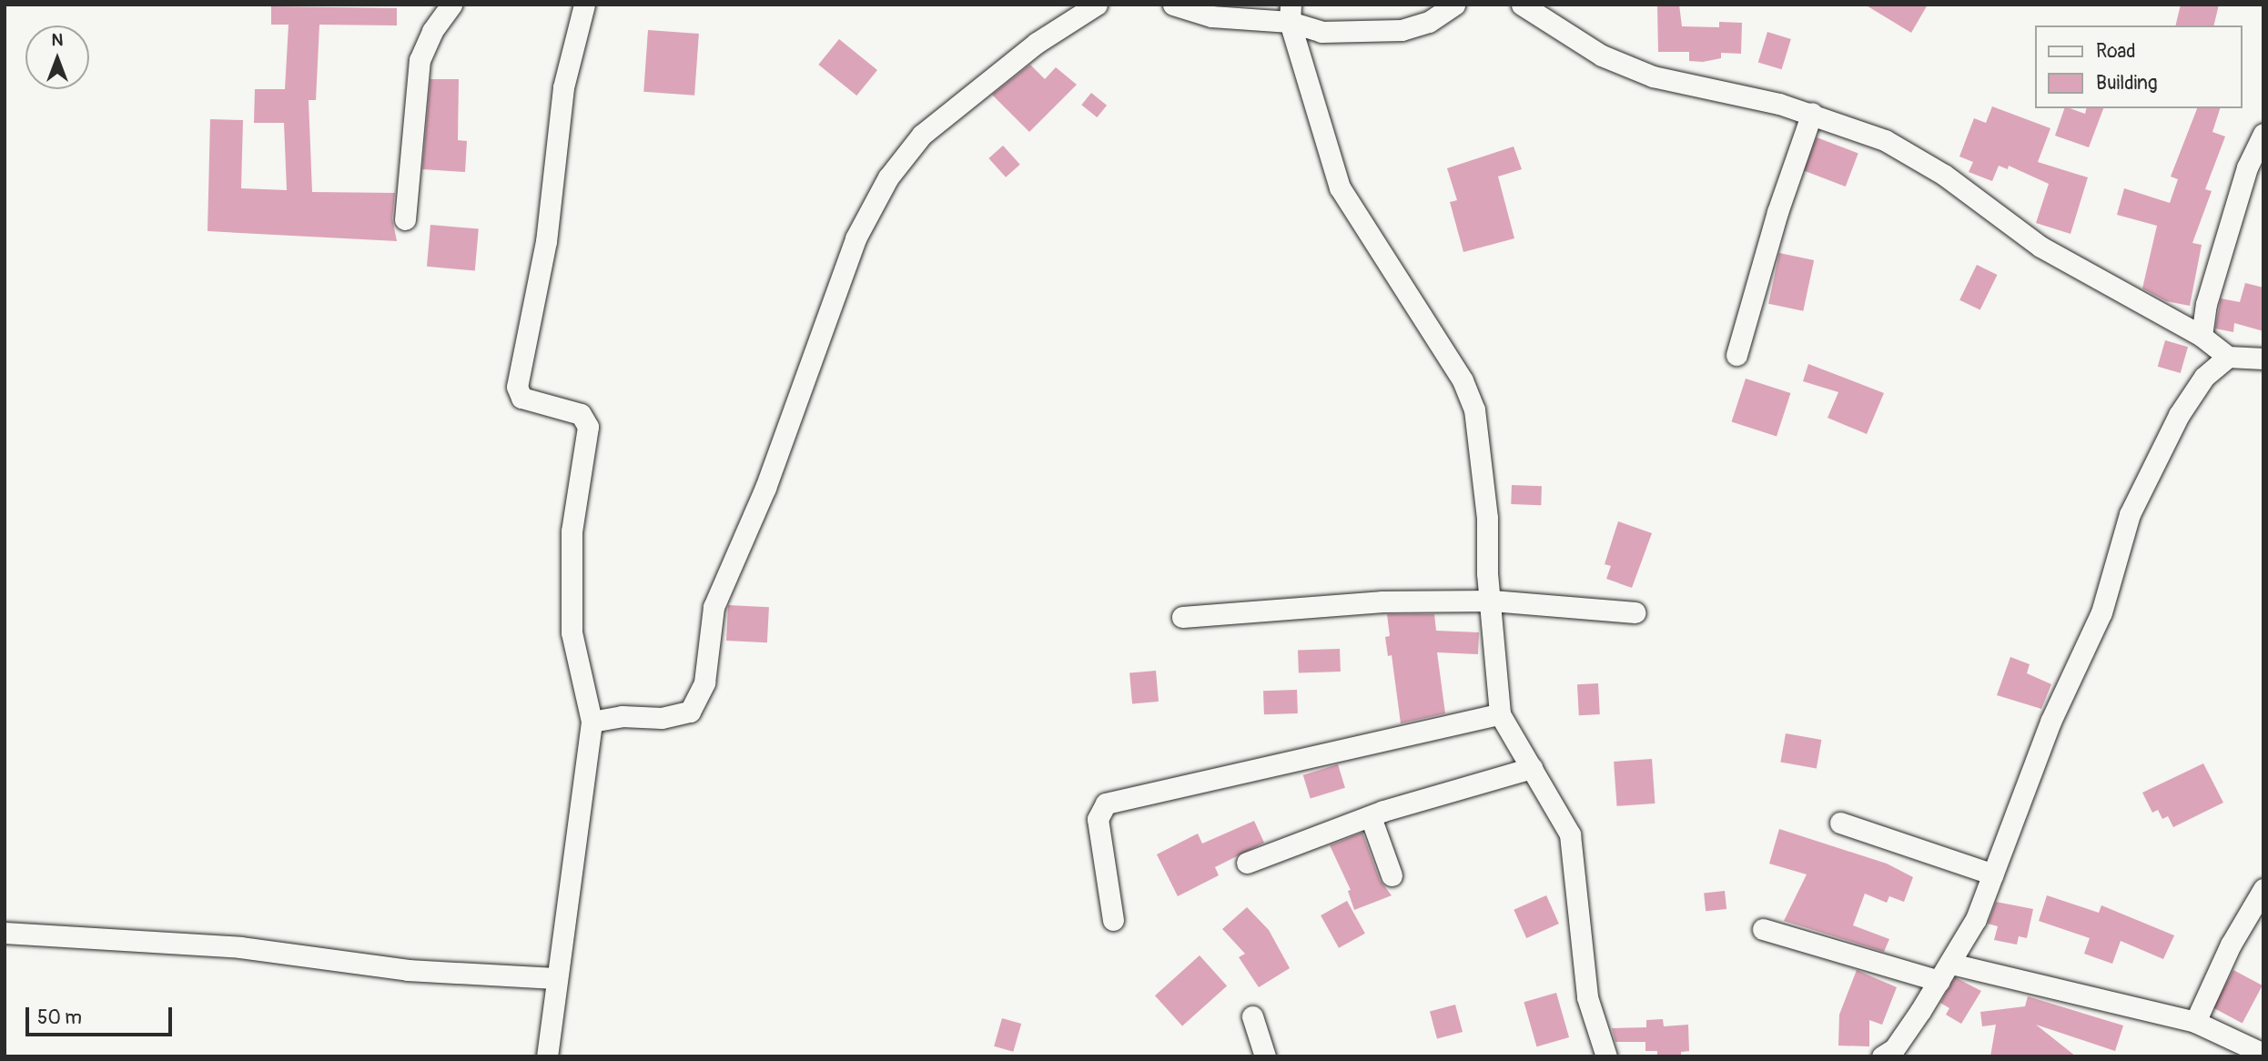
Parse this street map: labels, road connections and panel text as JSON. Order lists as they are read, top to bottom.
{
  "legend": ["Road", "Building"],
  "scale_bar": "50 m",
  "north": "top"
}
